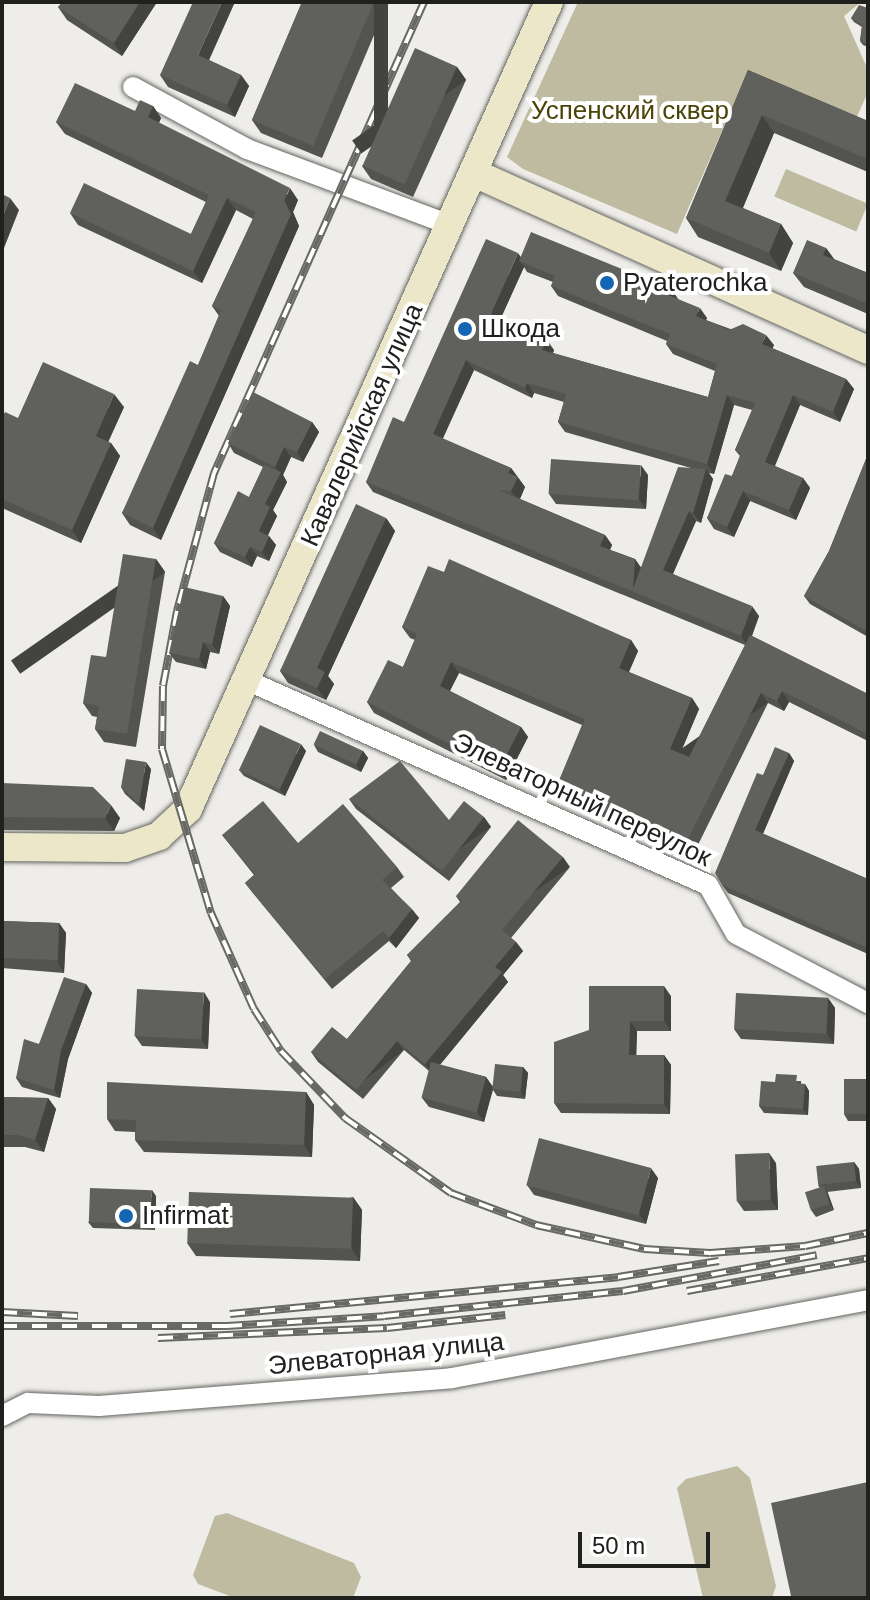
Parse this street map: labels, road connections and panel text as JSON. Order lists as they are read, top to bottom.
{
  "streets": {
    "street": ["Кавалерийская улица", "Элеваторный переулок", "Элеваторная улица"]
  },
  "crossings": [
    ["Кавалерийская улица", "Элеваторный переулок"]
  ],
  "parks": ["Успенский сквер"],
  "places": ["Pyaterochka", "Шкода", "Infirmat"],
  "scale_bar": "50 m"
}
